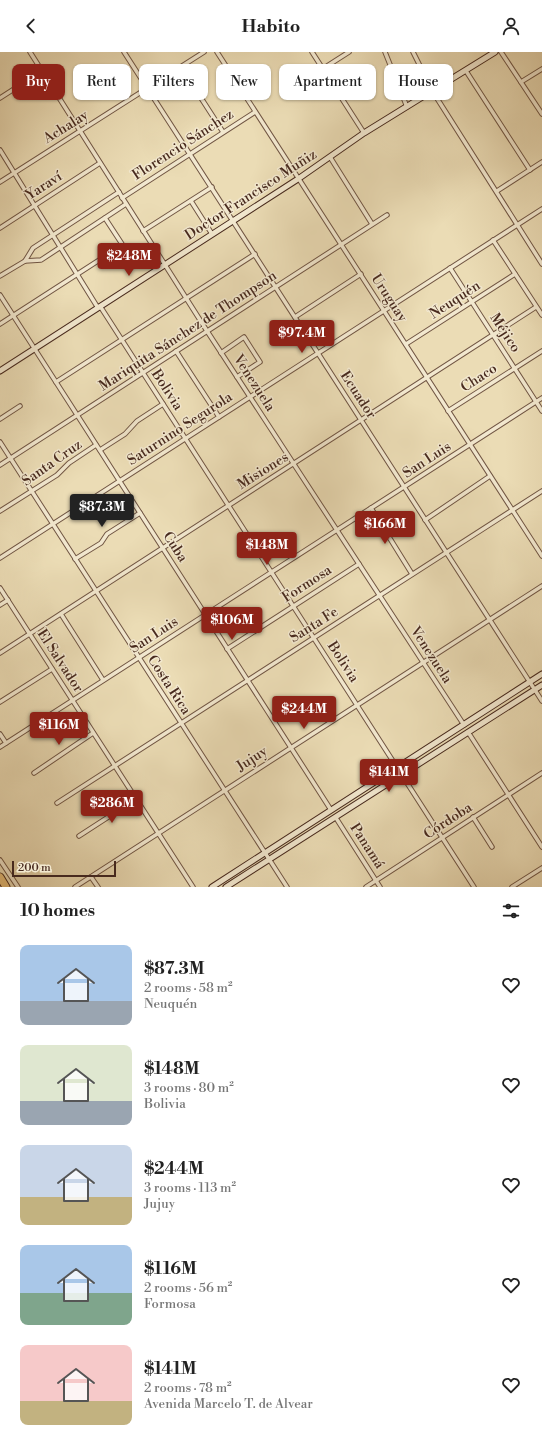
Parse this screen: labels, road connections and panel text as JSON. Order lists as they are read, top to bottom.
{
  "streets": {
    "main road": ["Doctor Francisco Muñiz"],
    "street": [
      "Achalay",
      "Florencio Sánchez",
      "Yaraví",
      "Uruguay",
      "Neuquén",
      "Mariquita Sánchez de Thompson",
      "Méjico",
      "Chaco",
      "Venezuela",
      "Bolivia",
      "Ecuador",
      "Saturnino Segurola",
      "San Luis",
      "Santa Cruz",
      "Misiones",
      "Cuba",
      "Formosa",
      "Santa Fe",
      "El Salvador",
      "Costa Rica",
      "Jujuy",
      "Córdoba",
      "Panamá"
    ]
  },
  "crossings": [
    ["Achalay", "Venezuela"],
    ["Achalay", "Bolivia"],
    ["Florencio Sánchez", "Uruguay"],
    ["Florencio Sánchez", "Venezuela"],
    ["Florencio Sánchez", "Bolivia"],
    ["Florencio Sánchez", "Ecuador"],
    ["Yaraví", "Venezuela"],
    ["Yaraví", "Bolivia"],
    ["Doctor Francisco Muñiz", "Uruguay"],
    ["Doctor Francisco Muñiz", "Venezuela"],
    ["Doctor Francisco Muñiz", "Bolivia"],
    ["Doctor Francisco Muñiz", "Ecuador"],
    ["Doctor Francisco Muñiz", "Cuba"],
    ["Uruguay", "Neuquén"],
    ["Uruguay", "Mariquita Sánchez de Thompson"],
    ["Uruguay", "Chaco"],
    ["Uruguay", "Saturnino Segurola"],
    ["Uruguay", "San Luis"],
    ["Uruguay", "Misiones"],
    ["Uruguay", "Santa Fe"],
    ["Neuquén", "Méjico"],
    ["Mariquita Sánchez de Thompson", "Venezuela"],
    ["Mariquita Sánchez de Thompson", "Bolivia"],
    ["Mariquita Sánchez de Thompson", "Ecuador"],
    ["Mariquita Sánchez de Thompson", "Cuba"],
    ["Mariquita Sánchez de Thompson", "Costa Rica"],
    ["Méjico", "Chaco"],
    ["Méjico", "Saturnino Segurola"],
    ["Méjico", "San Luis"],
    ["Méjico", "Misiones"],
    ["Venezuela", "Saturnino Segurola"],
    ["Venezuela", "San Luis"],
    ["Venezuela", "Misiones"],
    ["Venezuela", "Formosa"],
    ["Venezuela", "Santa Fe"],
    ["Venezuela", "Jujuy"],
    ["Bolivia", "Saturnino Segurola"],
    ["Bolivia", "San Luis"],
    ["Bolivia", "Santa Cruz"],
    ["Bolivia", "Misiones"],
    ["Bolivia", "Formosa"],
    ["Bolivia", "Santa Fe"],
    ["Bolivia", "Jujuy"],
    ["Bolivia", "Córdoba"],
    ["Ecuador", "Saturnino Segurola"],
    ["Ecuador", "San Luis"],
    ["Ecuador", "Misiones"],
    ["Ecuador", "Santa Fe"],
    ["Ecuador", "Jujuy"],
    ["Saturnino Segurola", "Cuba"],
    ["Saturnino Segurola", "Costa Rica"],
    ["San Luis", "Cuba"],
    ["San Luis", "El Salvador"],
    ["San Luis", "Costa Rica"],
    ["Santa Cruz", "Cuba"],
    ["Santa Cruz", "Costa Rica"],
    ["Misiones", "Cuba"],
    ["Misiones", "El Salvador"],
    ["Misiones", "Costa Rica"],
    ["Cuba", "Formosa"],
    ["Cuba", "Santa Fe"],
    ["Cuba", "Jujuy"],
    ["Santa Fe", "El Salvador"],
    ["Santa Fe", "Costa Rica"],
    ["El Salvador", "Jujuy"],
    ["Costa Rica", "Jujuy"],
    ["Córdoba", "Panamá"]
  ],
  "scale_bar": "200 m",
  "page": {
    "header": "Habito",
    "chip": [
      "Buy",
      "Rent",
      "Filters",
      "New",
      "Apartment",
      "House"
    ],
    "price": [
      "$248M",
      "$97.4M",
      "$87.3M",
      "$166M",
      "$148M",
      "$106M",
      "$244M",
      "$116M",
      "$141M",
      "$286M"
    ],
    "scale": "200 m",
    "heading": "10 homes",
    "list": [
      {
        "name": "$87.3M",
        "note": "2 rooms · 58 m² · Neuquén"
      },
      {
        "name": "$148M",
        "note": "3 rooms · 80 m² · Bolivia"
      },
      {
        "name": "$244M",
        "note": "3 rooms · 113 m² · Jujuy"
      },
      {
        "name": "$116M",
        "note": "2 rooms · 56 m² · Formosa"
      },
      {
        "name": "$141M",
        "note": "2 rooms · 78 m² · Avenida Marcelo T. de Alvear"
      }
    ]
  }
}
